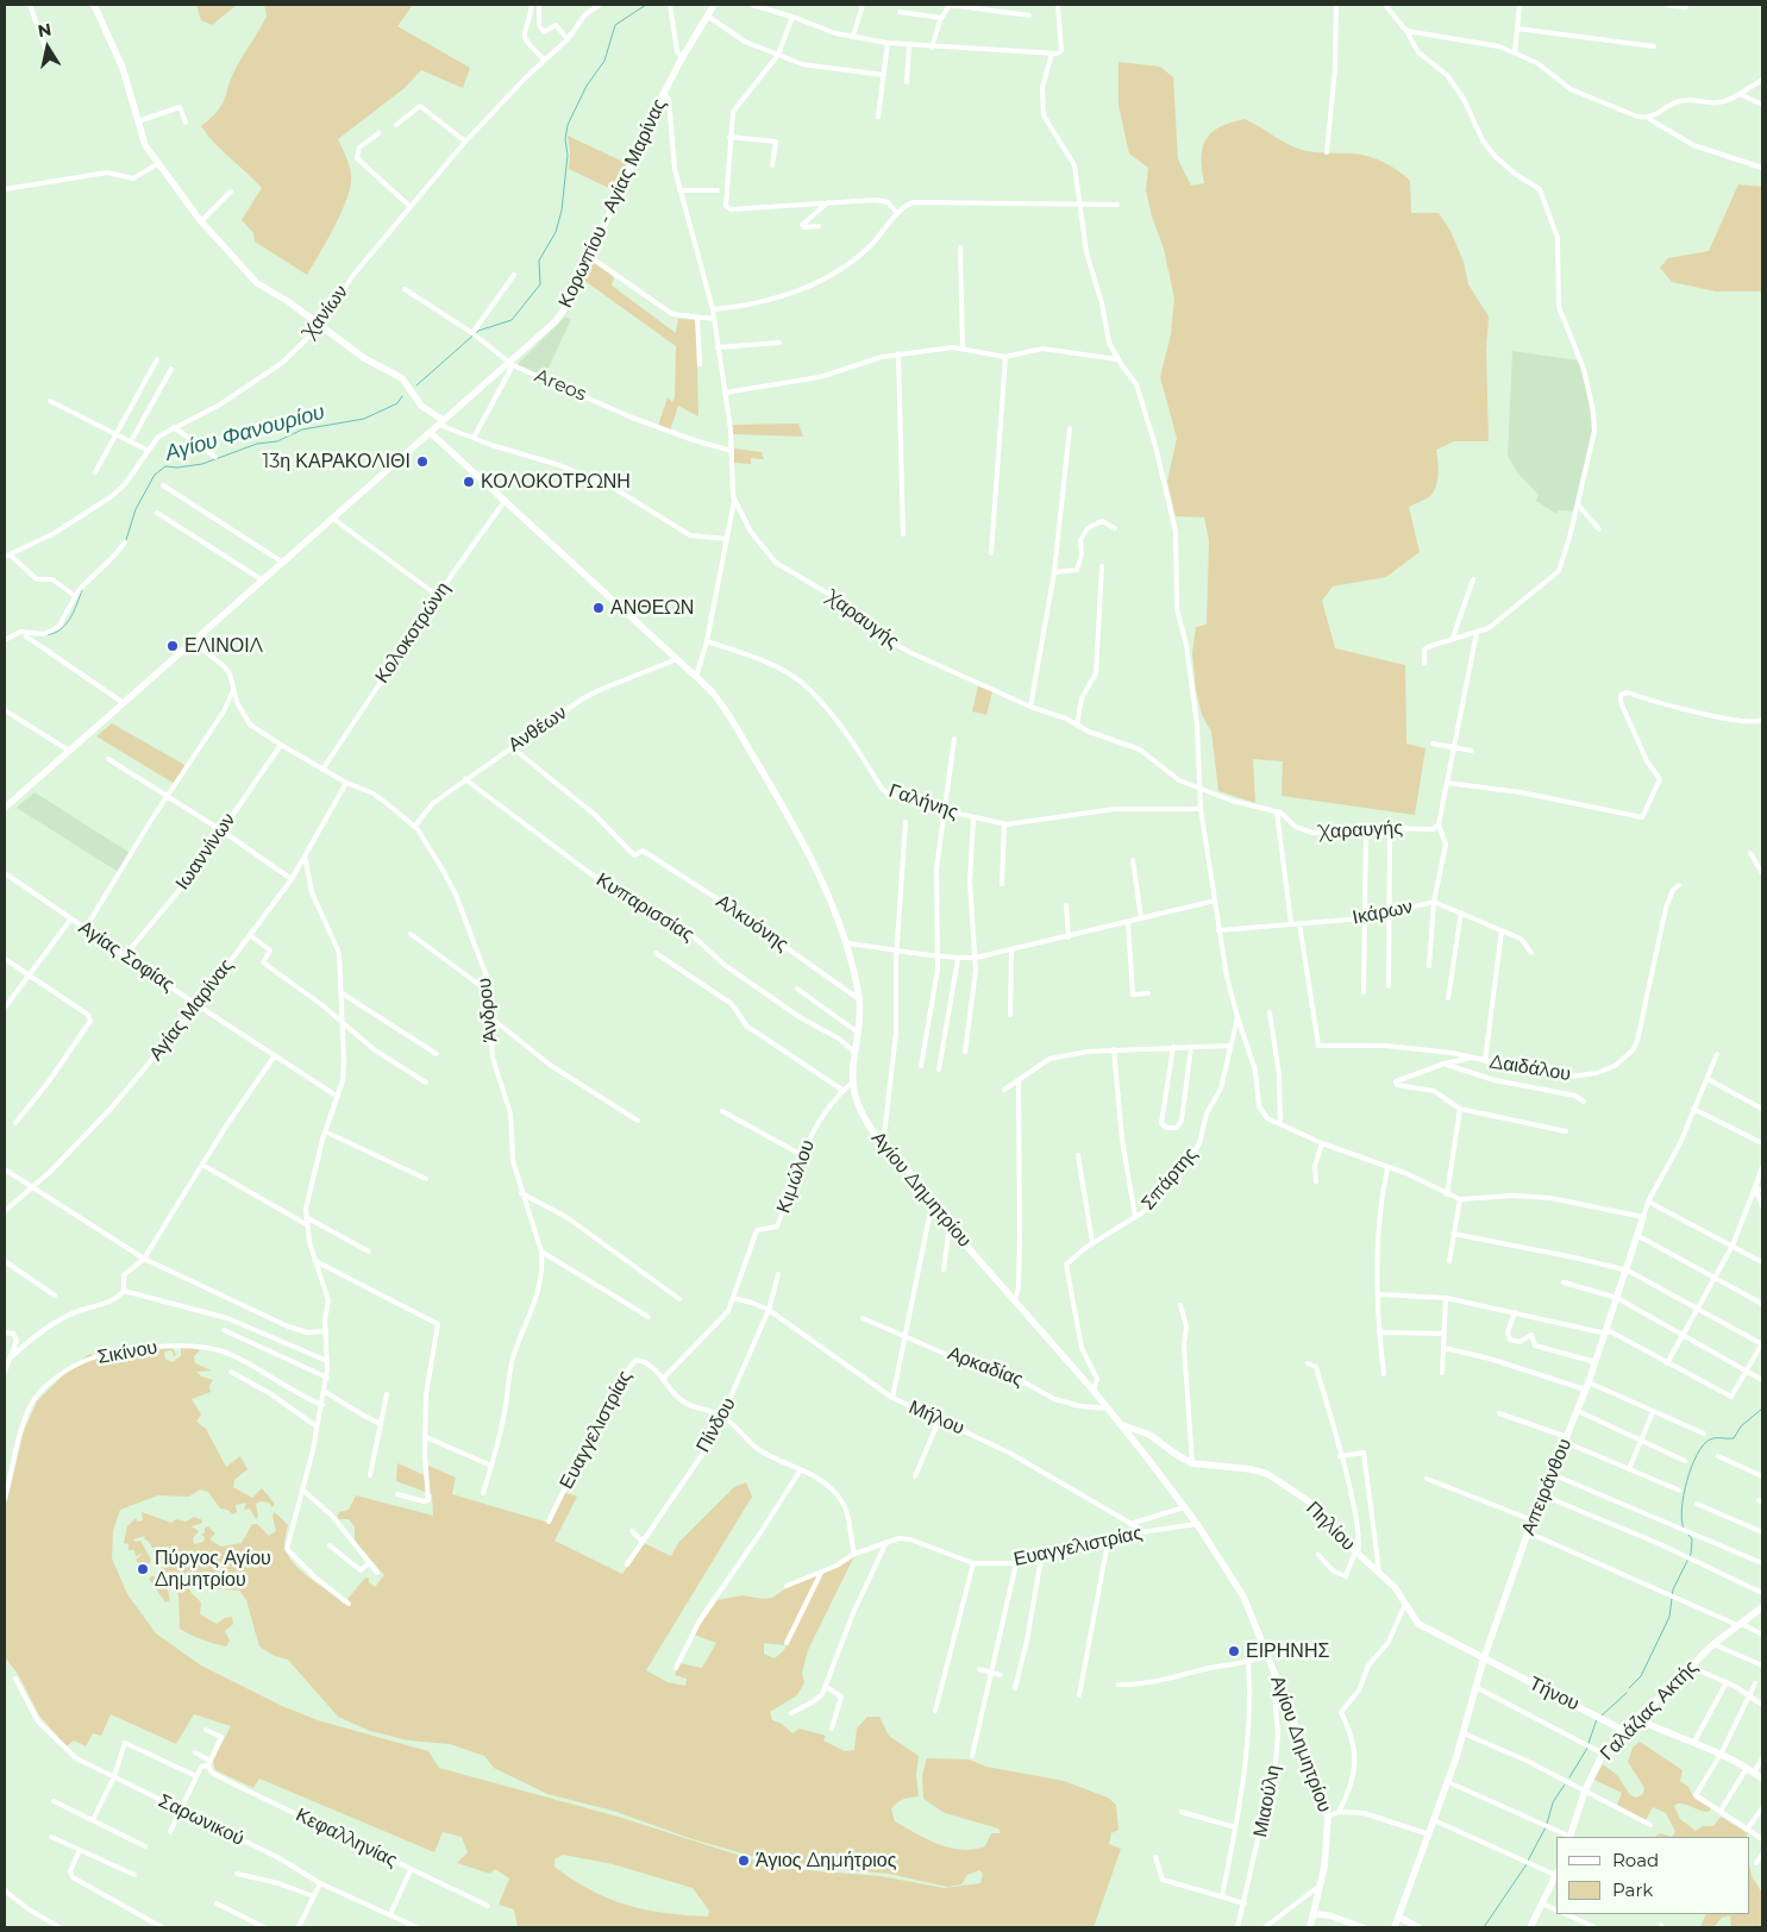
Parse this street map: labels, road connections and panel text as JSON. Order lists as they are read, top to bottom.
{
  "streets": {
    "street": [
      "Κορωπίου - Αγίας Μαρίνας",
      "Χανίων",
      "Areos",
      "Χαραυγής",
      "Κολοκοτρώνη",
      "Ανθέων",
      "Γαλήνης",
      "Ιωαννίνων",
      "Κυπαρισσίας",
      "Ικάρων",
      "Αλκυόνης",
      "Αγίας Σοφίας",
      "Αγίας Μαρίνας",
      "Άνδρου",
      "Δαιδάλου",
      "Κιμώλου",
      "Σπάρτης",
      "Αγίου Δημητρίου",
      "Σικίνου",
      "Αρκαδίας",
      "Μήλου",
      "Πίνδου",
      "Ευαγγελιστρίας",
      "Απειράνθου",
      "Πηλίου",
      "Τήνου",
      "Γαλάζιας Ακτής",
      "Μιαούλη",
      "Σαρωνικού",
      "Κεφαλληνίας"
    ]
  },
  "crossings": [
    ["Κορωπίου - Αγίας Μαρίνας", "Areos"],
    ["Κορωπίου - Αγίας Μαρίνας", "Χαραυγής"],
    ["Κορωπίου - Αγίας Μαρίνας", "Άνδρου"],
    ["Κορωπίου - Αγίας Μαρίνας", "Αγίου Δημητρίου"],
    ["Areos", "Χαραυγής"],
    ["Κολοκοτρώνη", "Άνδρου"],
    ["Κολοκοτρώνη", "Αγίου Δημητρίου"],
    ["Ανθέων", "Κυπαρισσίας"],
    ["Ανθέων", "Αλκυόνης"],
    ["Ανθέων", "Άνδρου"],
    ["Ανθέων", "Αγίου Δημητρίου"],
    ["Ιωαννίνων", "Αγίας Σοφίας"],
    ["Ιωαννίνων", "Άνδρου"],
    ["Κυπαρισσίας", "Αγίου Δημητρίου"],
    ["Ικάρων", "Δαιδάλου"],
    ["Αλκυόνης", "Αγίου Δημητρίου"],
    ["Αγίας Σοφίας", "Αγίας Μαρίνας"],
    ["Αγίας Μαρίνας", "Άνδρου"],
    ["Κιμώλου", "Αγίου Δημητρίου"],
    ["Κιμώλου", "Μήλου"],
    ["Κιμώλου", "Ευαγγελιστρίας"],
    ["Σπάρτης", "Αγίου Δημητρίου"],
    ["Αγίου Δημητρίου", "Αρκαδίας"],
    ["Αγίου Δημητρίου", "Ευαγγελιστρίας"],
    ["Αγίου Δημητρίου", "Πηλίου"],
    ["Αγίου Δημητρίου", "Μιαούλη"],
    ["Μήλου", "Πίνδου"],
    ["Μήλου", "Ευαγγελιστρίας"],
    ["Πίνδου", "Ευαγγελιστρίας"],
    ["Απειράνθου", "Πηλίου"],
    ["Απειράνθου", "Τήνου"],
    ["Πηλίου", "Τήνου"],
    ["Τήνου", "Γαλάζιας Ακτής"]
  ],
  "water": ["Αγίου Φανουρίου"],
  "places": [
    "13η ΚΑΡΑΚΟΛΙΘΙ",
    "ΚΟΛΟΚΟΤΡΩΝΗ",
    "ΑΝΘΕΩΝ",
    "ΕΛΙΝΟΙΛ",
    "Πύργος Αγίου Δημητρίου",
    "ΕΙΡΗΝΗΣ",
    "Άγιος Δημήτριος"
  ],
  "legend": ["Road", "Park"],
  "north": "top"
}
